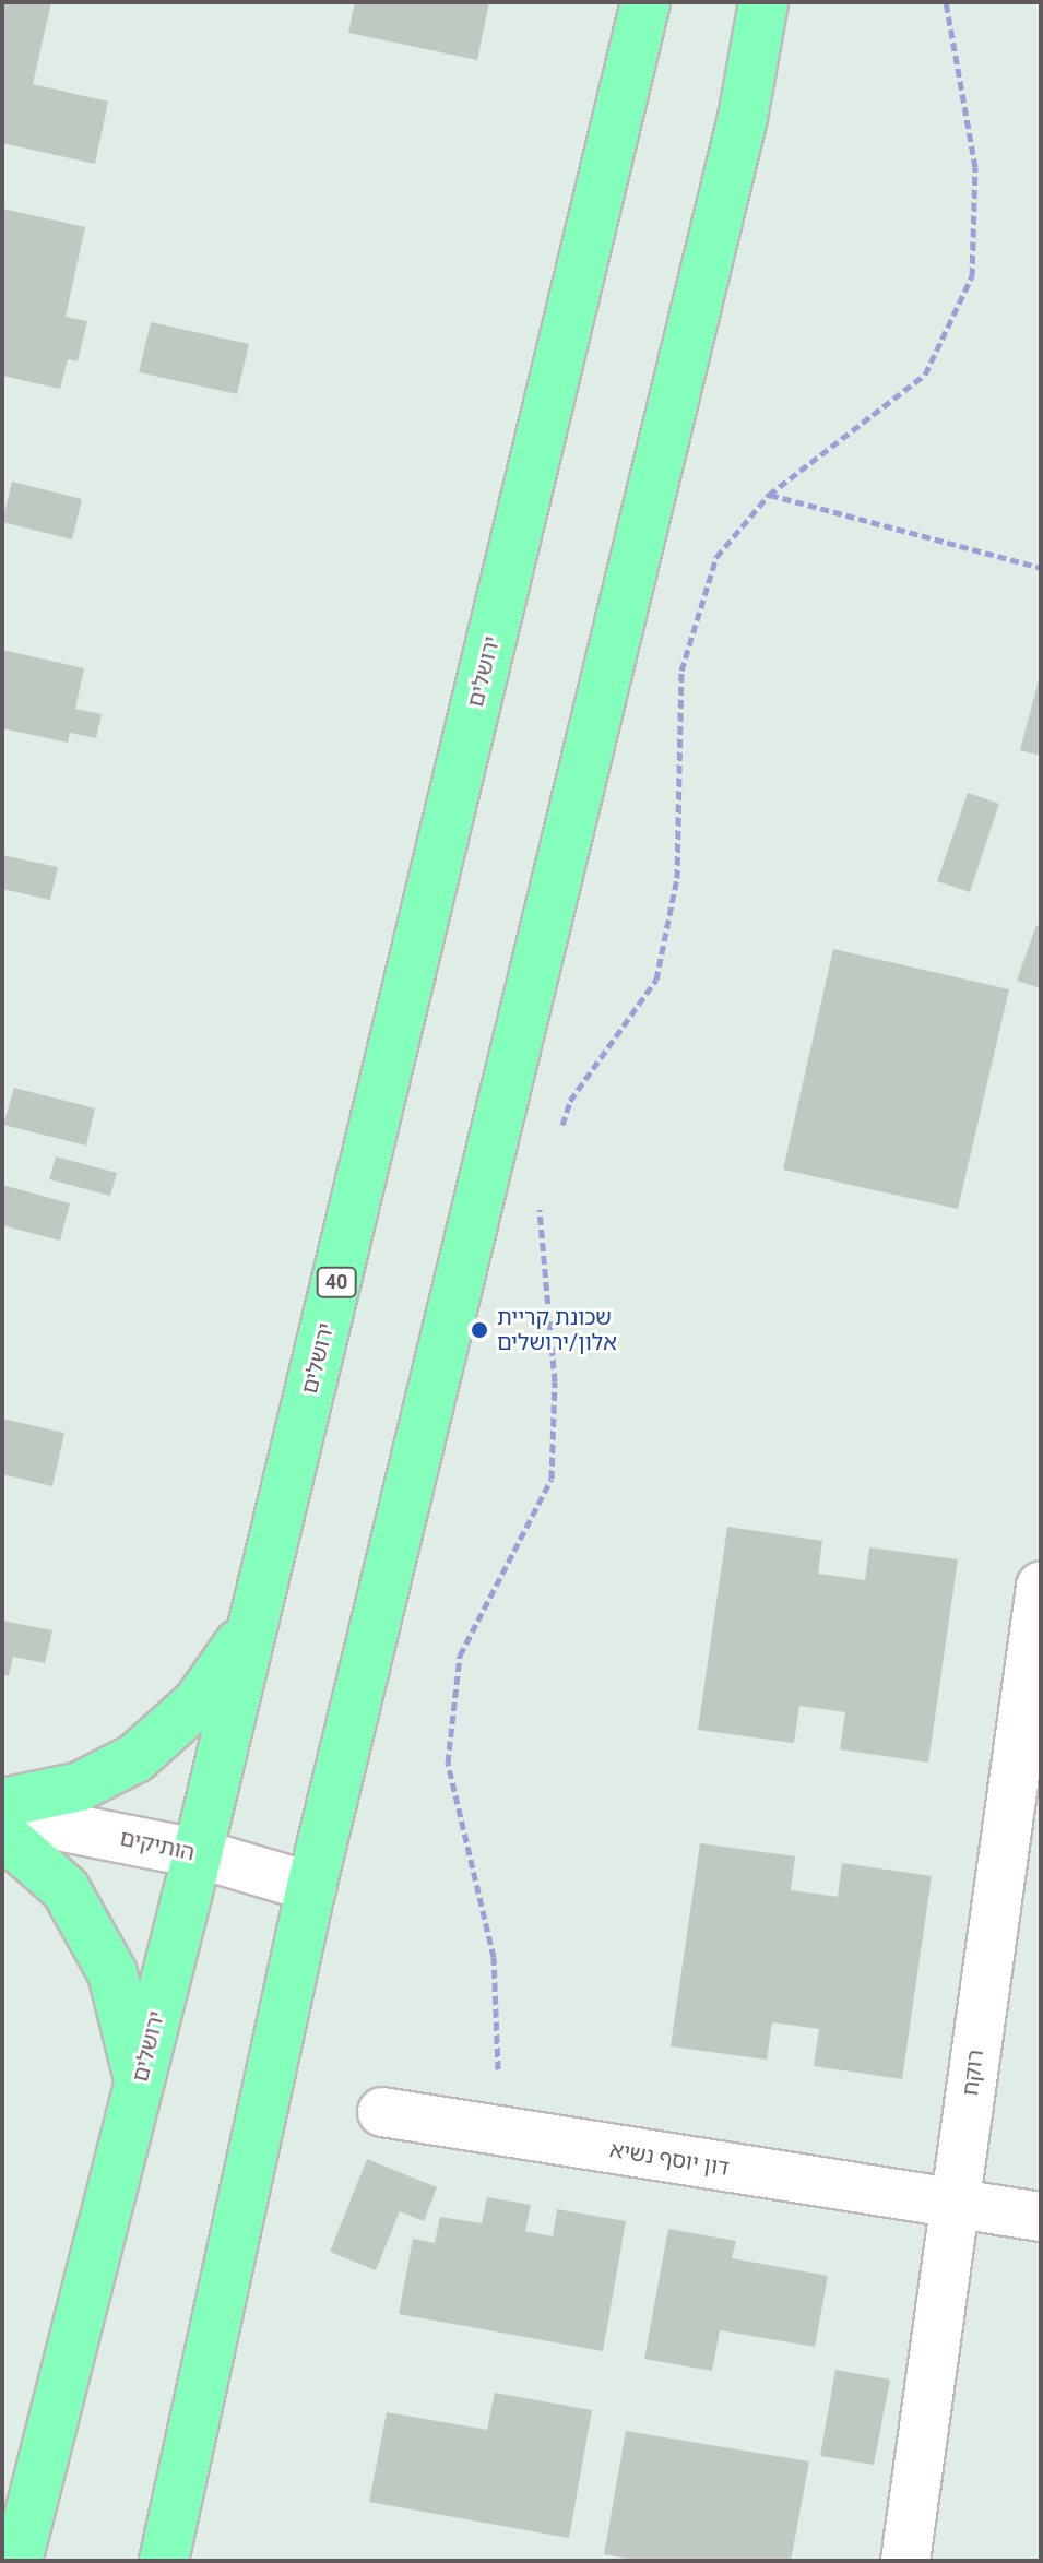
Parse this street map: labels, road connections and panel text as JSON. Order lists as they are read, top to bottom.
{
  "streets": {
    "highway": ["ירושלים", "40"],
    "street": ["הותיקים", "רוקח", "דון יוסף נשיא"]
  },
  "crossings": [
    ["ירושלים", "הותיקים"],
    ["רוקח", "דון יוסף נשיא"]
  ],
  "places": ["שכונת קריית אלון/ירושלים"]
}
